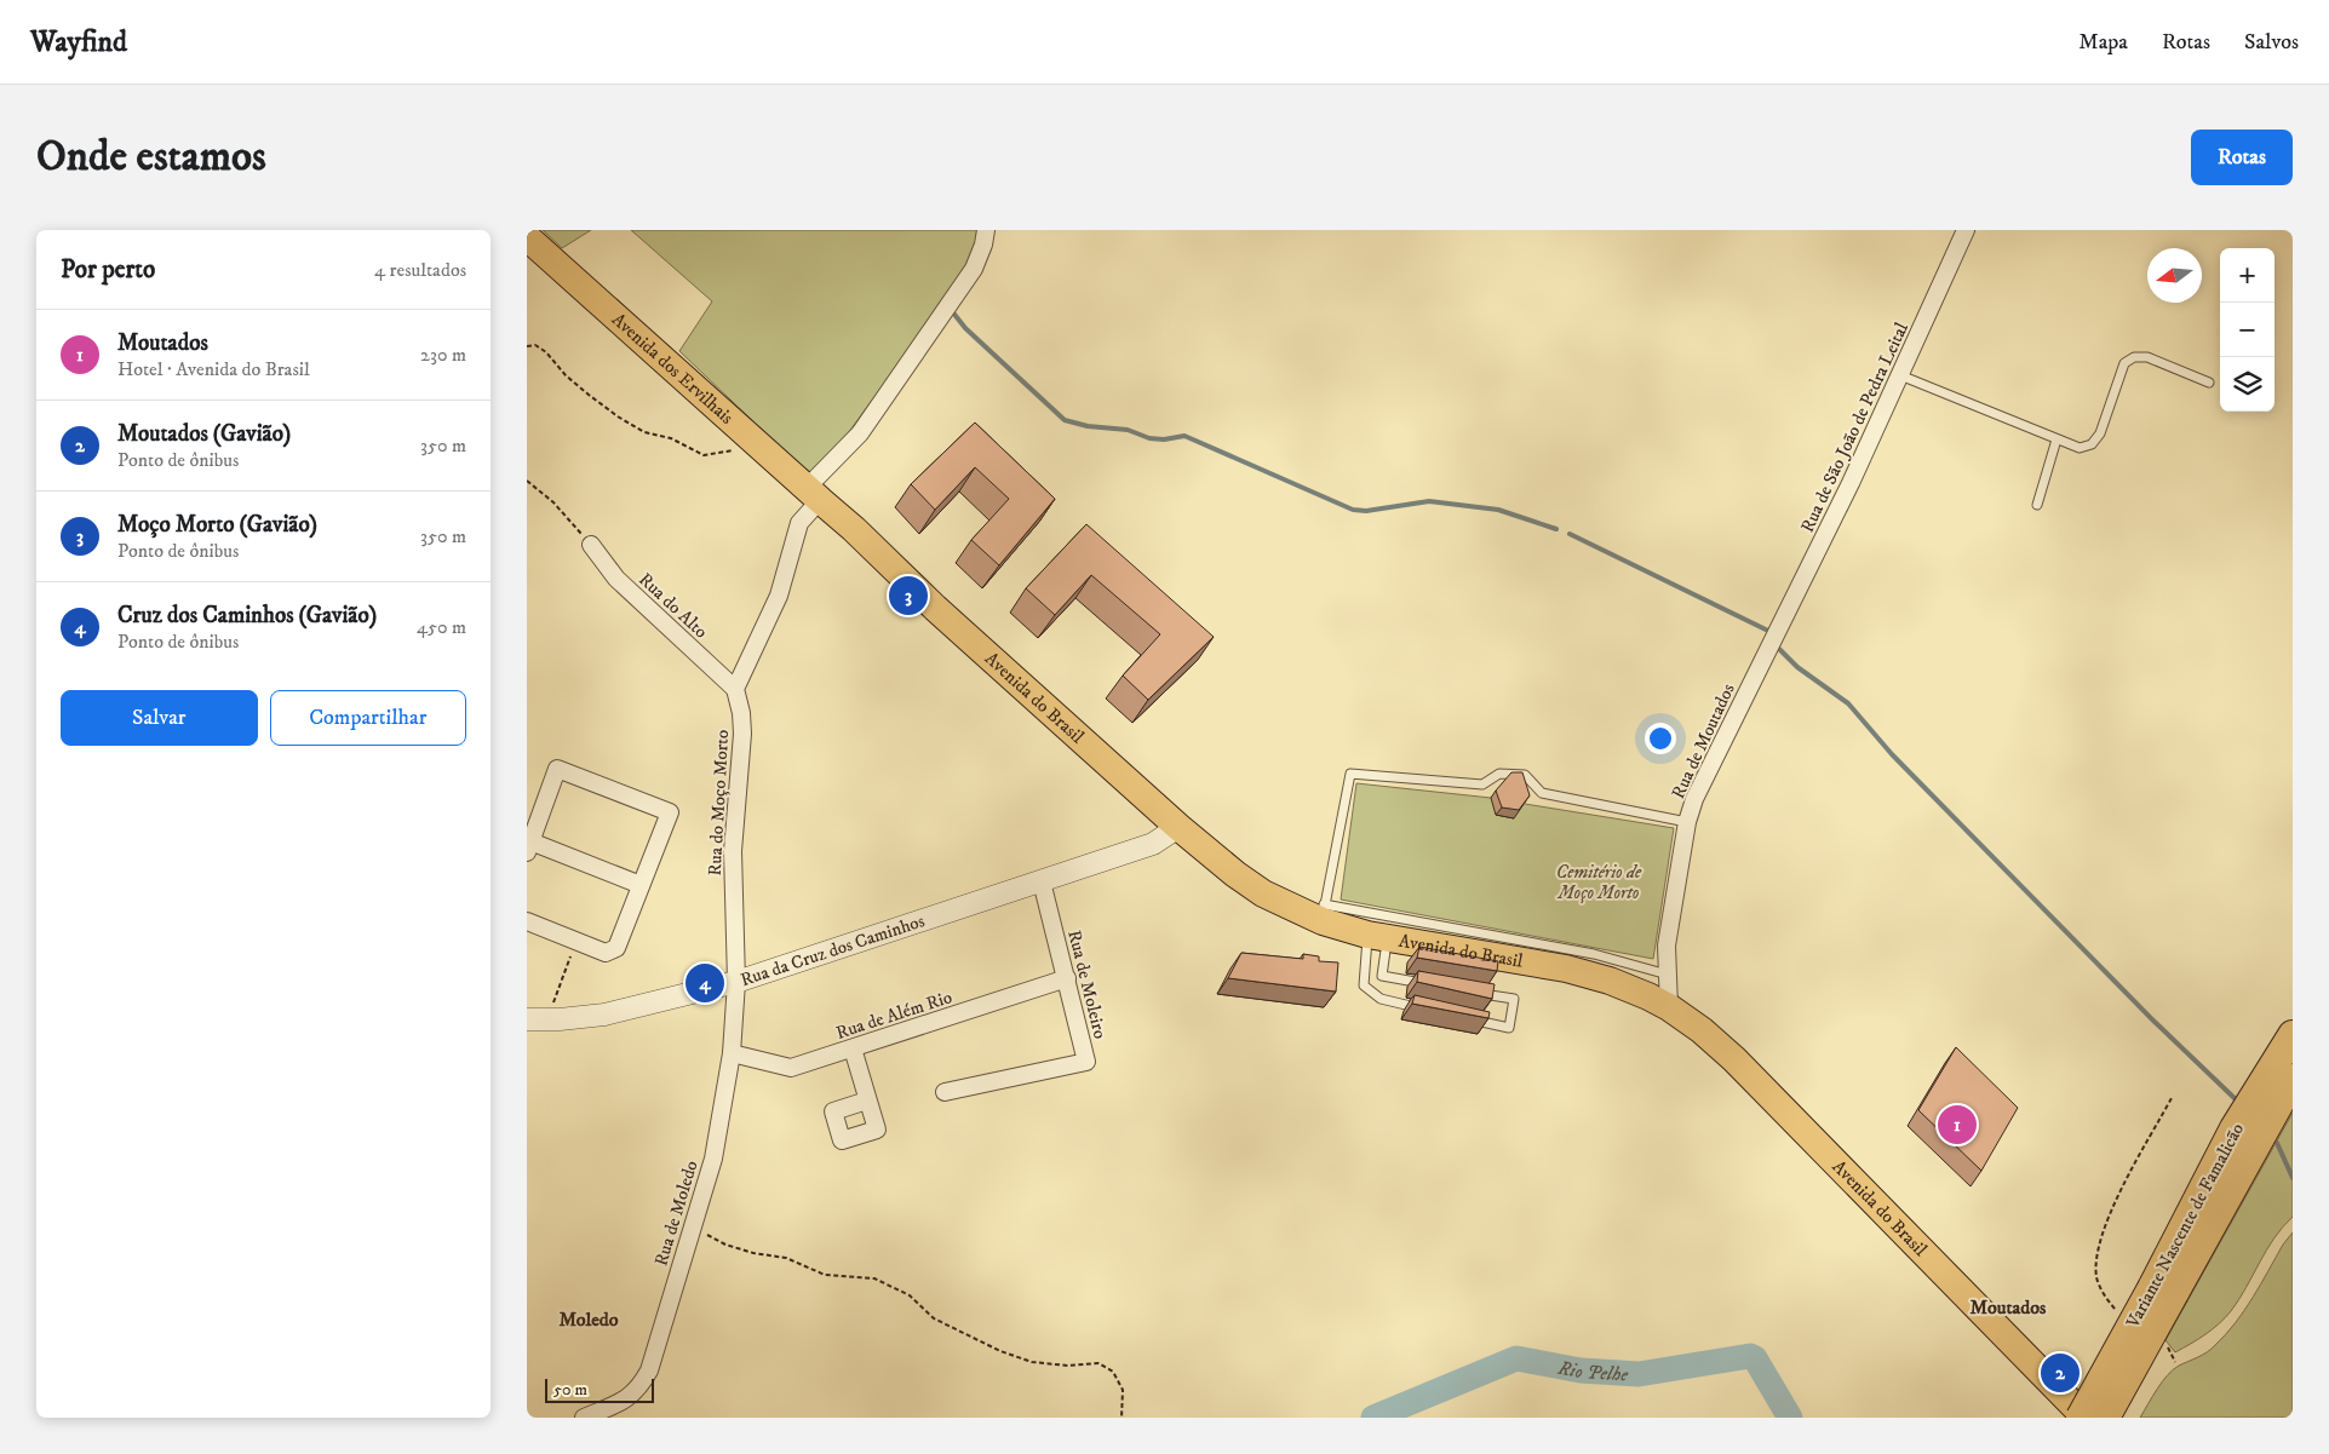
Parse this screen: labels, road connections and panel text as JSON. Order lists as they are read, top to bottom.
{
  "streets": {
    "highway": ["Variante Nascente de Famalicão"],
    "main road": ["Avenida dos Ervilhais", "Avenida do Brasil"],
    "street": [
      "Rua de São João de Pedra Leital",
      "Rua do Alto",
      "Rua de Moutados",
      "Rua do Moço Morto",
      "Rua da Cruz dos Caminhos",
      "Rua de Moleiro",
      "Rua de Além Rio",
      "Rua de Moledo"
    ]
  },
  "crossings": [
    ["Avenida dos Ervilhais", "Avenida do Brasil"],
    ["Rua de São João de Pedra Leital", "Rua de Moutados"],
    ["Rua do Alto", "Rua do Moço Morto"],
    ["Avenida do Brasil", "Rua de Moutados"],
    ["Avenida do Brasil", "Rua da Cruz dos Caminhos"],
    ["Rua do Moço Morto", "Rua da Cruz dos Caminhos"],
    ["Rua do Moço Morto", "Rua de Moledo"],
    ["Rua da Cruz dos Caminhos", "Rua de Moleiro"],
    ["Rua da Cruz dos Caminhos", "Rua de Moledo"],
    ["Rua de Moleiro", "Rua de Além Rio"],
    ["Rua de Além Rio", "Rua de Moledo"]
  ],
  "districts": ["Moutados", "Moledo"],
  "water": ["Rio Pelhe"],
  "parks": ["Cemitério de Moço Morto"],
  "scale_bar": "50 m",
  "north": "left",
  "page": {
    "header": "Wayfind",
    "nav": ["Mapa", "Rotas", "Salvos"],
    "buttons": [
      "Rotas",
      ["Salvar", "Compartilhar"]
    ],
    "title": "Onde estamos",
    "heading": ["Por perto", "4 resultados"],
    "map_buttons": ["+", "−"],
    "list": [
      {
        "mark": "1",
        "name": "Moutados",
        "note": "Hotel · Avenida do Brasil",
        "value": "230 m"
      },
      {
        "mark": "2",
        "name": "Moutados (Gavião)",
        "note": "Ponto de ônibus",
        "value": "350 m"
      },
      {
        "mark": "3",
        "name": "Moço Morto (Gavião)",
        "note": "Ponto de ônibus",
        "value": "350 m"
      },
      {
        "mark": "4",
        "name": "Cruz dos Caminhos (Gavião)",
        "note": "Ponto de ônibus",
        "value": "450 m"
      }
    ],
    "pins": [
      "3",
      "4",
      "1",
      "2"
    ],
    "scale": "50 m"
  }
}
